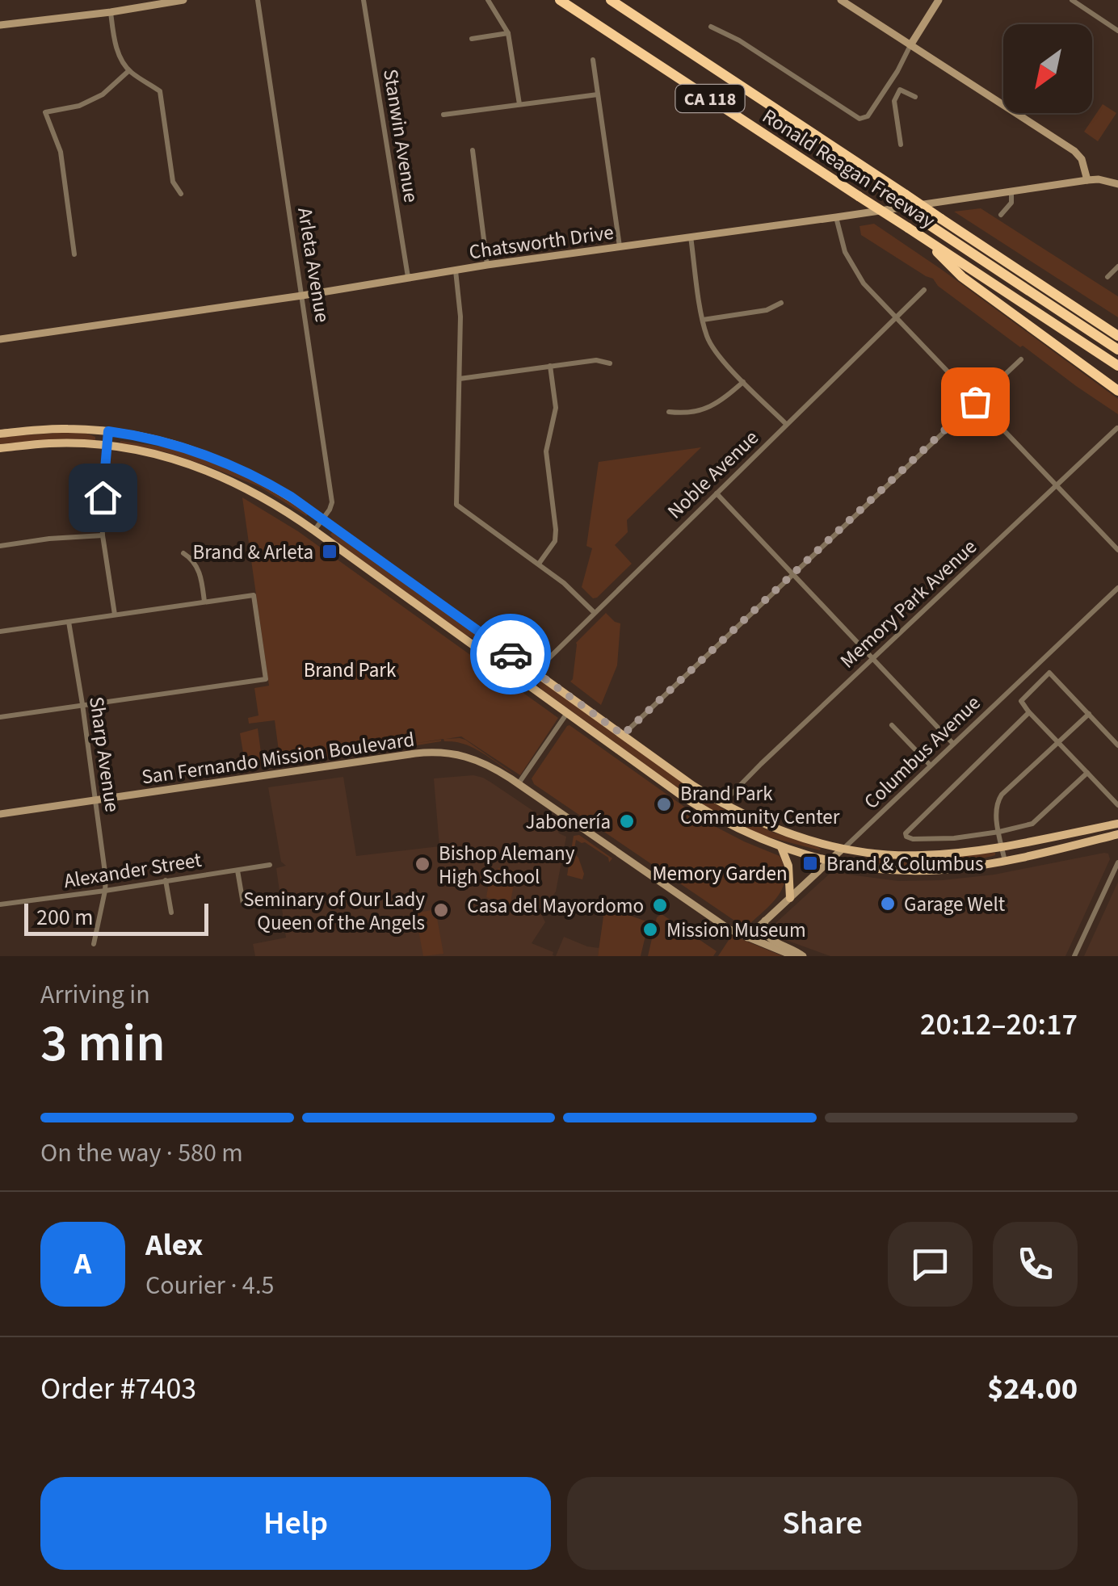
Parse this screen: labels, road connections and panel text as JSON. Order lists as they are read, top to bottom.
{
  "streets": {
    "highway": ["CA 118", "Ronald Reagan Freeway"],
    "main road": ["Chatsworth Drive", "Columbus Avenue", "San Fernando Mission Boulevard"],
    "street": [
      "Stanwin Avenue",
      "Arleta Avenue",
      "Noble Avenue",
      "Memory Park Avenue",
      "Sharp Avenue",
      "Alexander Street"
    ]
  },
  "crossings": [
    ["CA 118", "Ronald Reagan Freeway"],
    ["Stanwin Avenue", "Chatsworth Drive"],
    ["Chatsworth Drive", "Arleta Avenue"],
    ["Columbus Avenue", "San Fernando Mission Boulevard"],
    ["Sharp Avenue", "San Fernando Mission Boulevard"],
    ["Sharp Avenue", "Alexander Street"]
  ],
  "parks": ["Brand Park", "Memory Garden"],
  "places": {
    "transit": ["Brand & Arleta", "Brand & Columbus"],
    "other": [
      "Brand Park Community Center",
      "Jabonería",
      "Bishop Alemany High School",
      "Garage Welt",
      "Casa del Mayordomo",
      "Seminary of Our Lady Queen of the Angels",
      "Mission Museum"
    ]
  },
  "scale_bar": "200 m",
  "north": "bottom left",
  "page": {
    "scale": "200 m",
    "heading": ["3 min", "Arriving in", "20:12–20:17"],
    "panel": [
      "Alex",
      "Courier · 4.5",
      "Order #7403",
      "$24.00"
    ],
    "bar": "On the way · 580 m",
    "round": "A",
    "buttons": ["Help", "Share"]
  }
}
